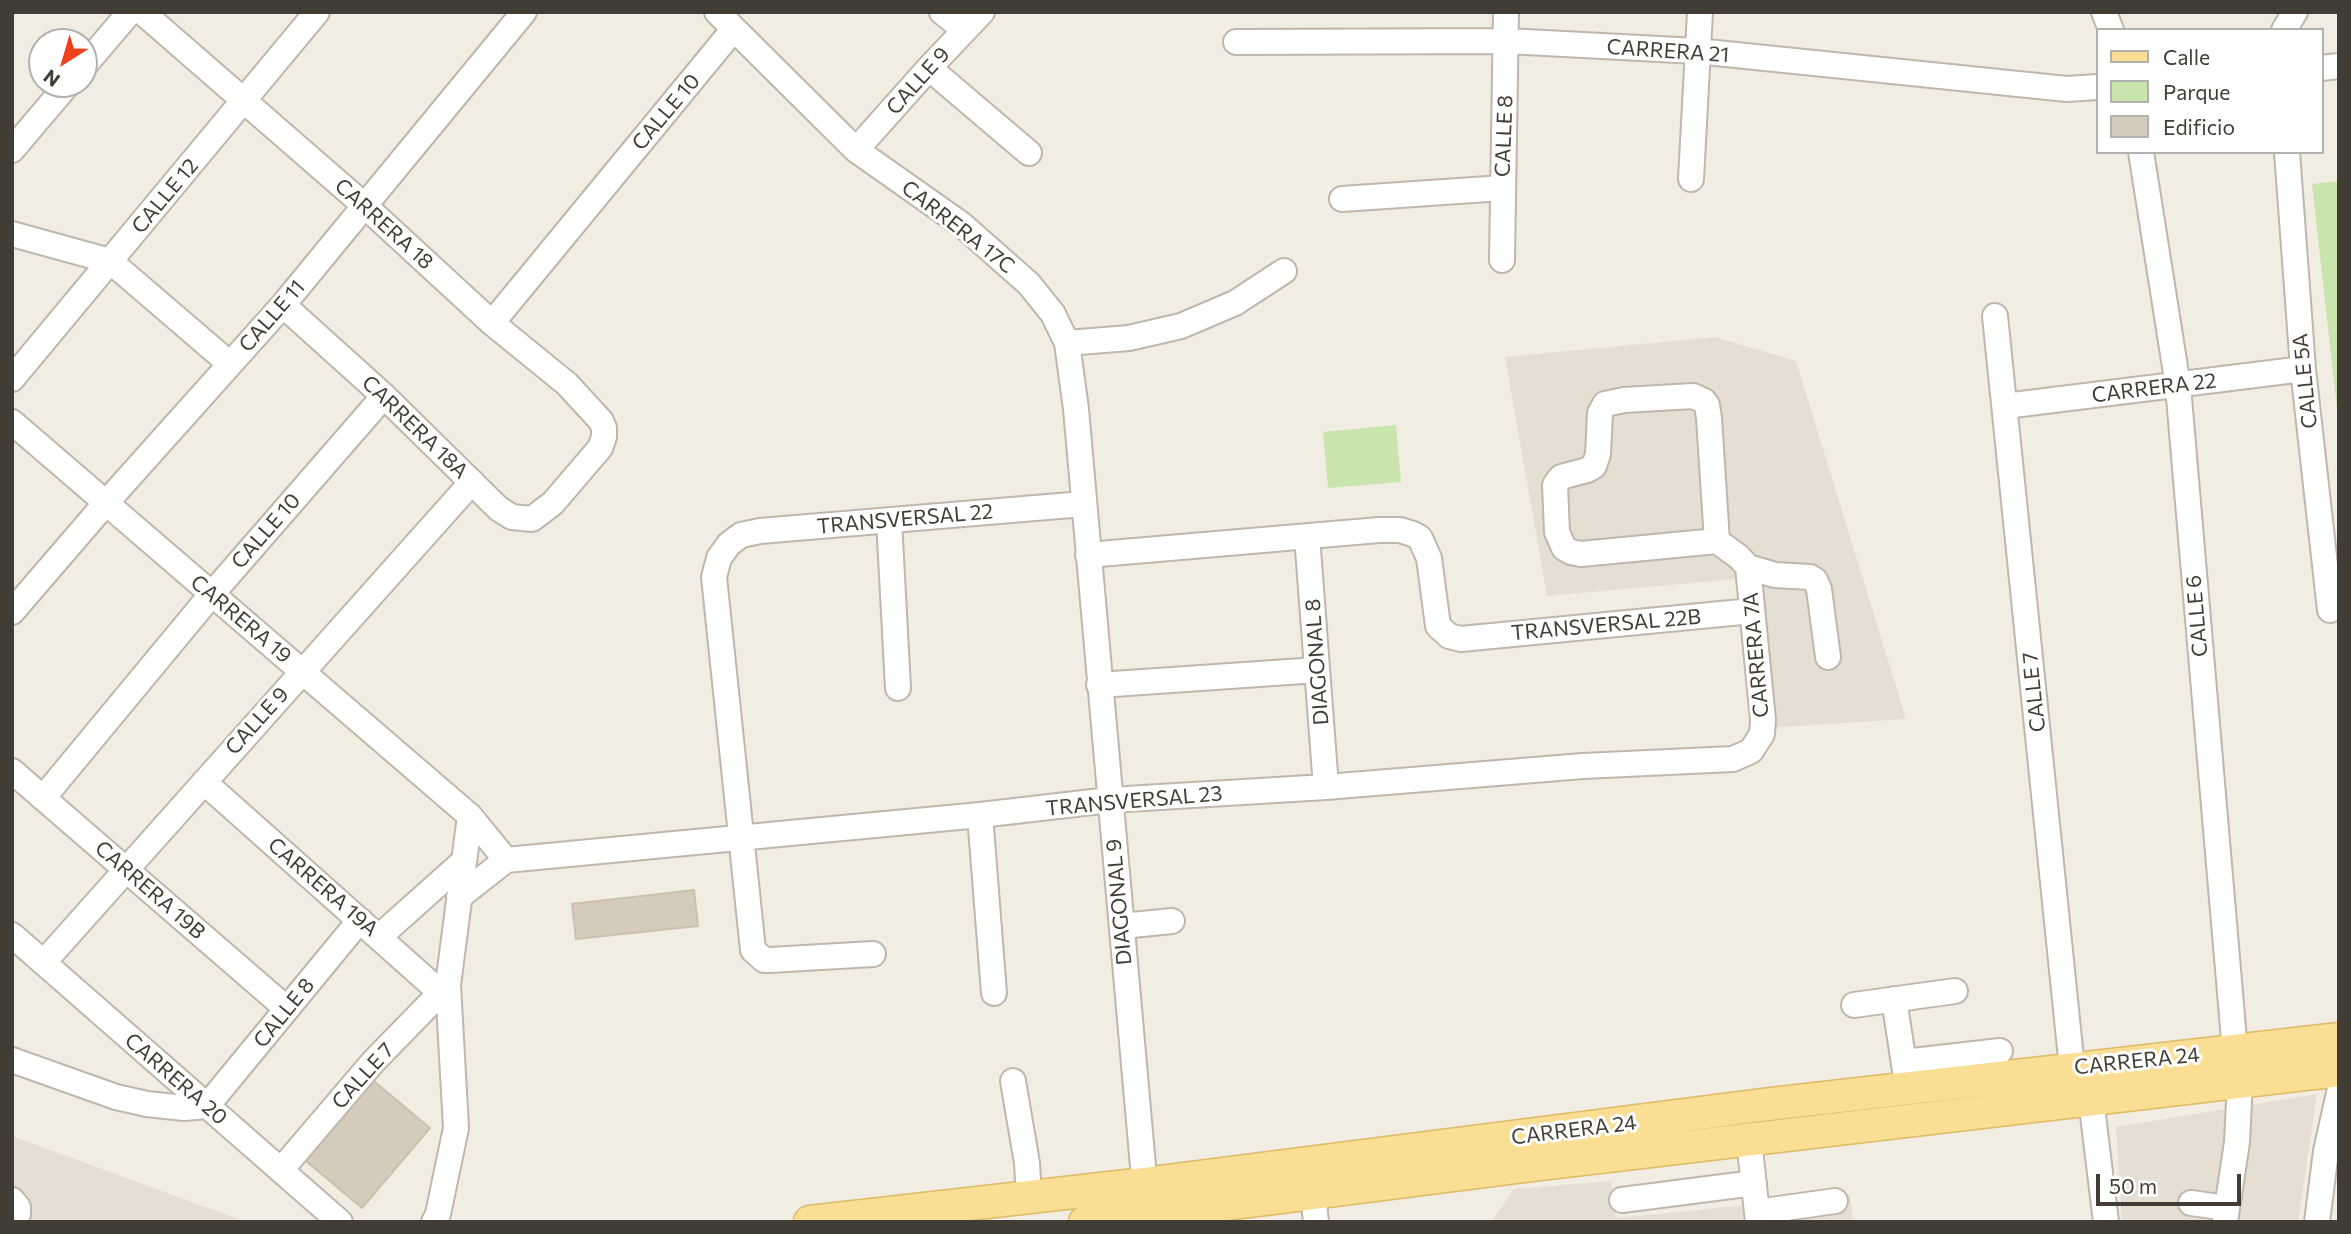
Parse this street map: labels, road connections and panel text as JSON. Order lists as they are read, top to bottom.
{
  "streets": {
    "main road": ["CARRERA 24"],
    "street": [
      "CARRERA 21",
      "CALLE 9",
      "CALLE 10",
      "CALLE 8",
      "CALLE 12",
      "CARRERA 18",
      "CARRERA 17C",
      "CALLE 11",
      "CALLE 5A",
      "CARRERA 22",
      "CARRERA 18A",
      "TRANSVERSAL 22",
      "CALLE 6",
      "CARRERA 19",
      "TRANSVERSAL 22B",
      "CARRERA 7A",
      "DIAGONAL 8",
      "CALLE 7",
      "TRANSVERSAL 23",
      "CARRERA 19A",
      "CARRERA 19B",
      "DIAGONAL 9",
      "CARRERA 20"
    ]
  },
  "crossings": [
    ["CARRERA 21", "CALLE 8"],
    ["CALLE 9", "CARRERA 17C"],
    ["CALLE 9", "CARRERA 18A"],
    ["CALLE 9", "CARRERA 19"],
    ["CALLE 9", "CARRERA 19A"],
    ["CALLE 9", "CARRERA 19B"],
    ["CALLE 9", "CARRERA 20"],
    ["CALLE 10", "CARRERA 18"],
    ["CALLE 10", "CARRERA 17C"],
    ["CALLE 10", "CARRERA 18A"],
    ["CALLE 10", "CARRERA 19"],
    ["CALLE 10", "CARRERA 19B"],
    ["CALLE 8", "CARRERA 19A"],
    ["CALLE 8", "CARRERA 19B"],
    ["CALLE 8", "CARRERA 20"],
    ["CALLE 12", "CARRERA 18"],
    ["CARRERA 18", "CALLE 11"],
    ["CARRERA 18", "CARRERA 18A"],
    ["CARRERA 17C", "TRANSVERSAL 22"],
    ["CARRERA 17C", "DIAGONAL 9"],
    ["CALLE 11", "CARRERA 18A"],
    ["CALLE 11", "CARRERA 19"],
    ["CALLE 5A", "CARRERA 22"],
    ["CARRERA 22", "CALLE 6"],
    ["CARRERA 22", "CALLE 7"],
    ["TRANSVERSAL 22", "TRANSVERSAL 23"],
    ["TRANSVERSAL 22", "DIAGONAL 9"],
    ["CALLE 6", "CARRERA 24"],
    ["TRANSVERSAL 22B", "CARRERA 7A"],
    ["TRANSVERSAL 22B", "DIAGONAL 8"],
    ["CARRERA 7A", "TRANSVERSAL 23"],
    ["DIAGONAL 8", "TRANSVERSAL 23"],
    ["CALLE 7", "CARRERA 19A"],
    ["CALLE 7", "CARRERA 24"],
    ["CALLE 7", "CARRERA 20"],
    ["TRANSVERSAL 23", "DIAGONAL 9"],
    ["DIAGONAL 9", "CARRERA 24"]
  ],
  "legend": ["Calle", "Parque", "Edificio"],
  "scale_bar": "50 m",
  "north": "bottom left"
}
